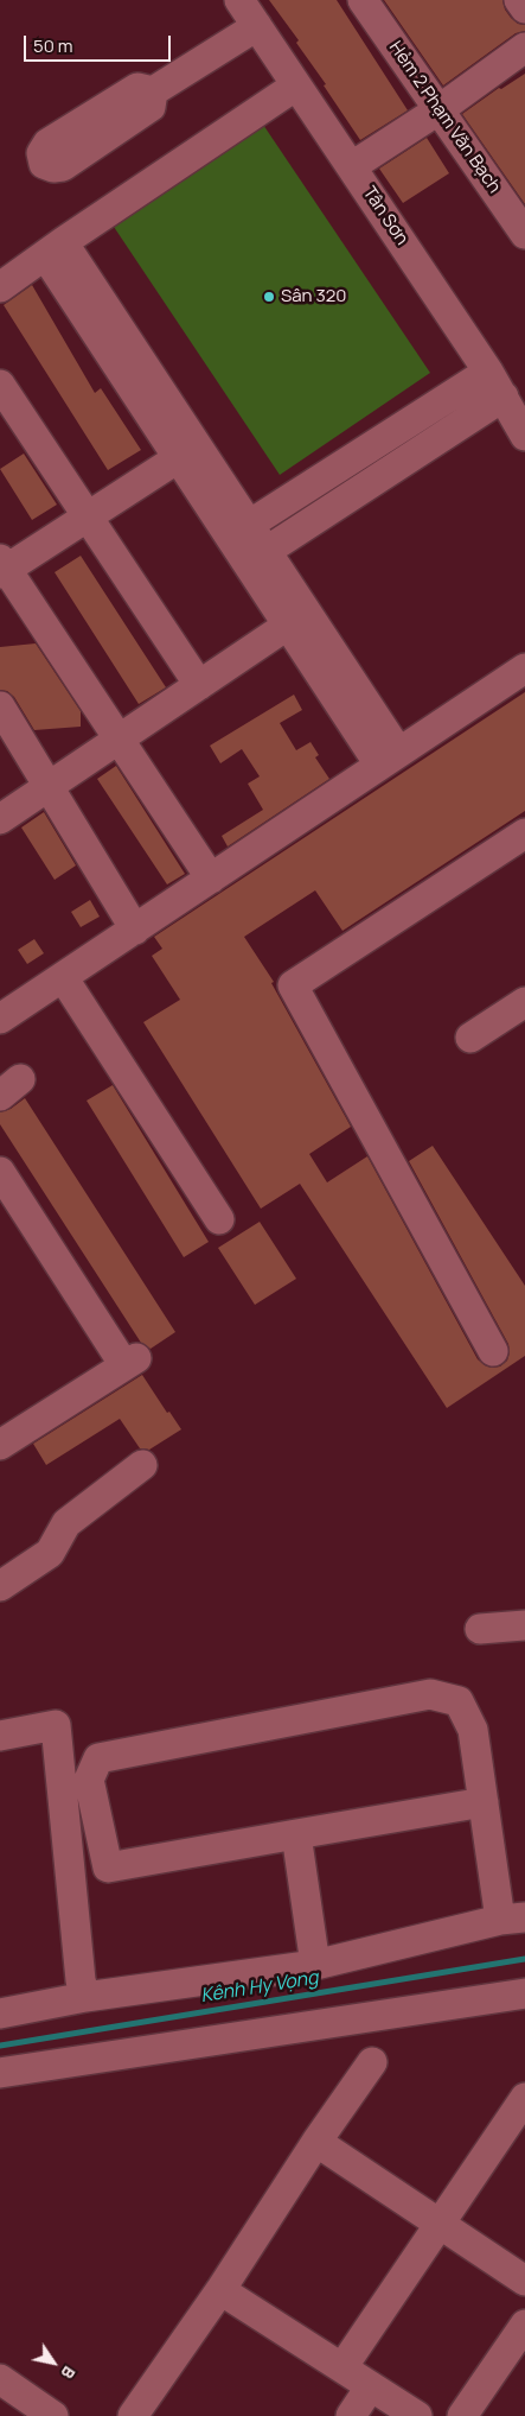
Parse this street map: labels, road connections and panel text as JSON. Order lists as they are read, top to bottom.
{
  "streets": {
    "street": ["Hẻm 2 Phạm Văn Bạch", "Tân Sơn"]
  },
  "water": ["Kênh Hy Vọng"],
  "places": ["Sân 320"],
  "scale_bar": "50 m",
  "north": "bottom right"
}
